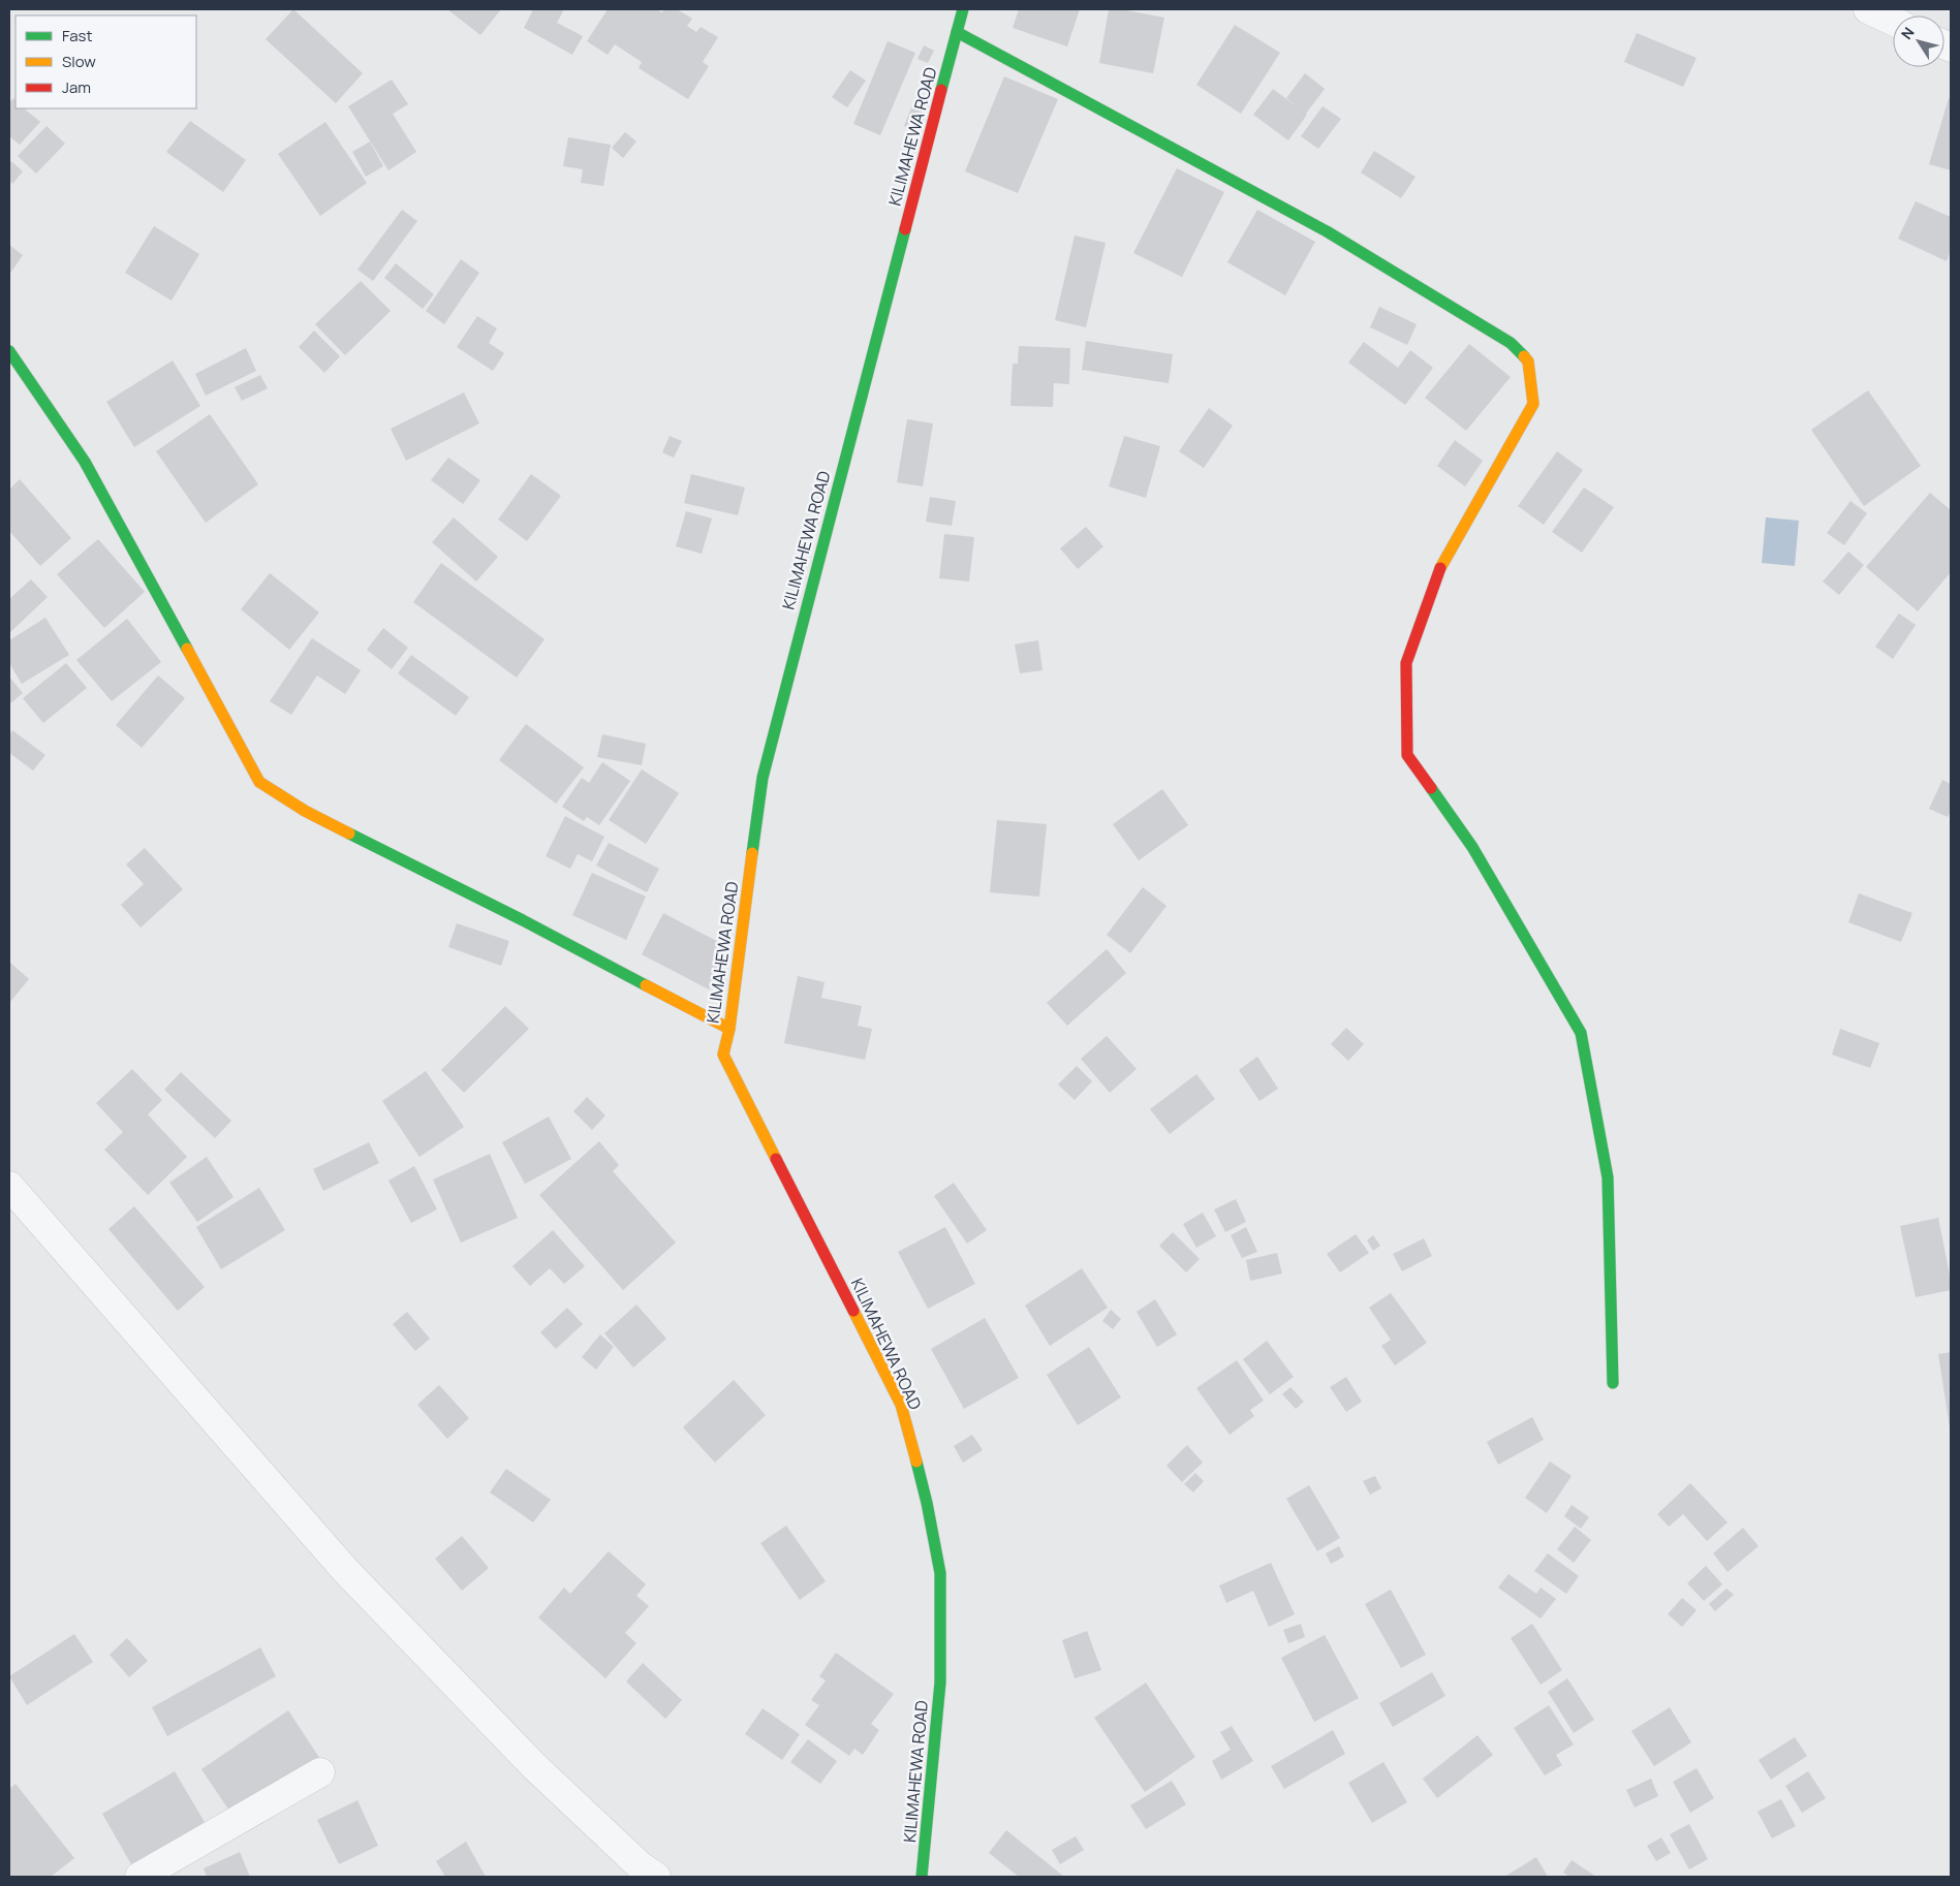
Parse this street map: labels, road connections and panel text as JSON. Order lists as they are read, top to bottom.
{
  "streets": {
    "street": ["KILIMAHEWA ROAD"]
  },
  "legend": ["Fast", "Slow", "Jam"],
  "north": "top left"
}
